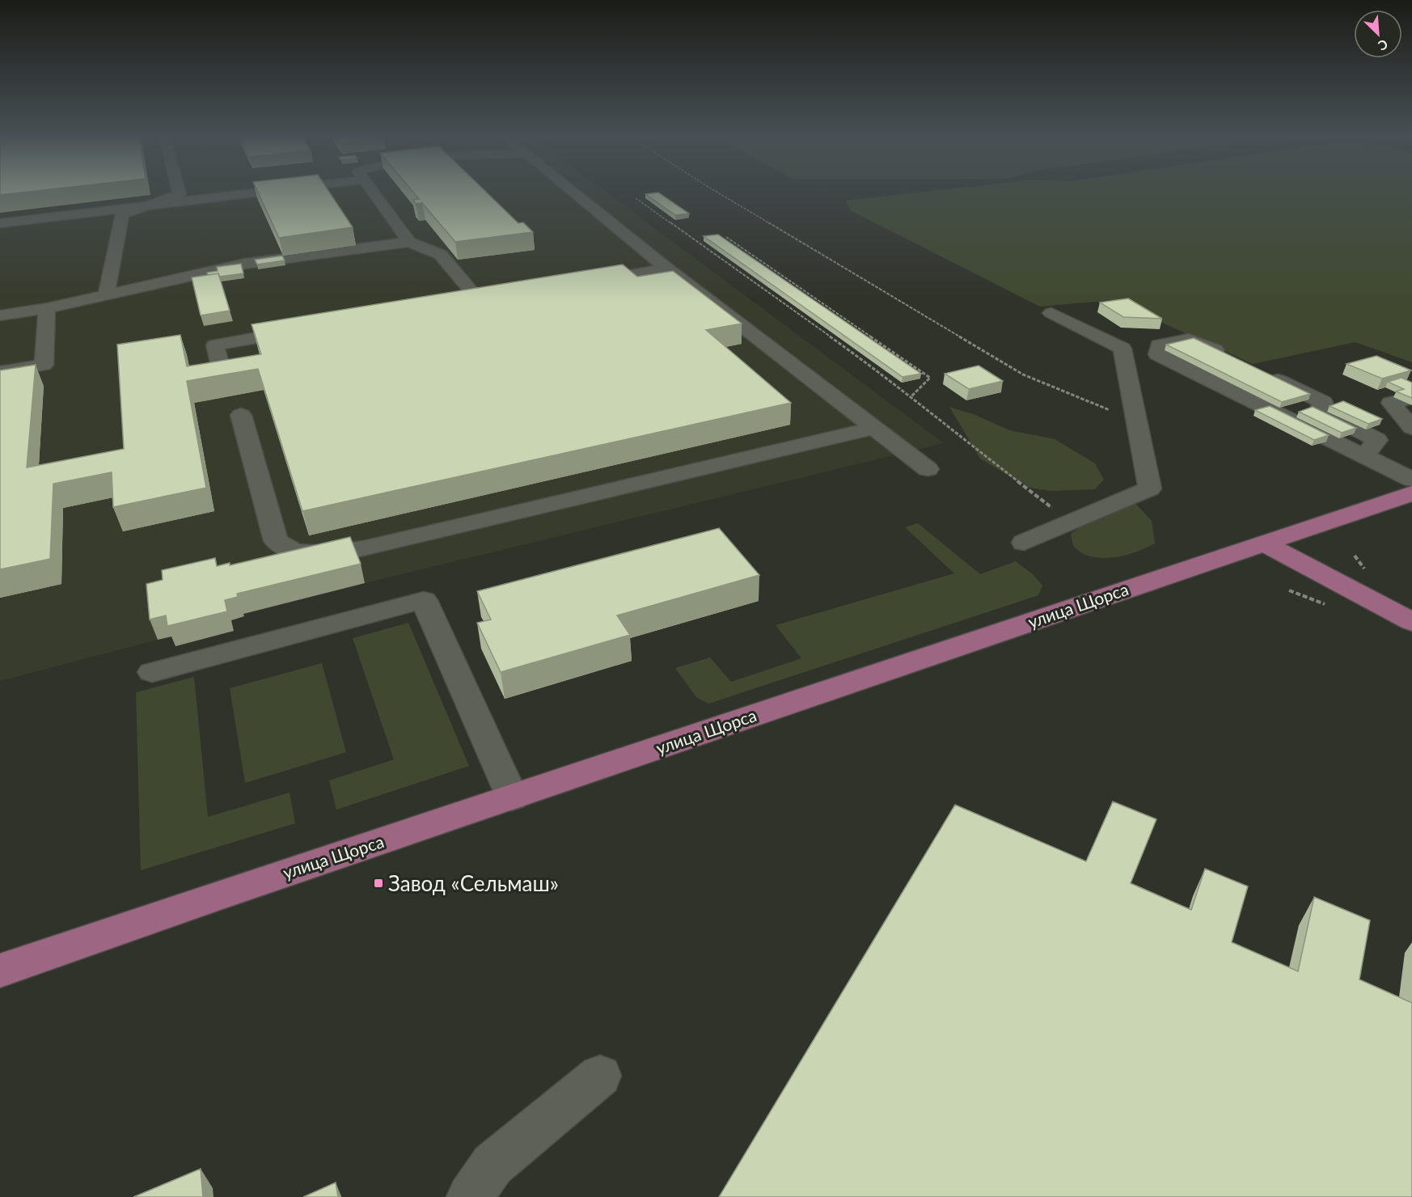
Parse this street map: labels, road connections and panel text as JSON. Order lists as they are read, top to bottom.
{
  "streets": {
    "main road": ["улица Щорса"]
  },
  "places": {
    "transit": ["Завод «Сельмаш»"]
  },
  "north": "bottom right"
}
